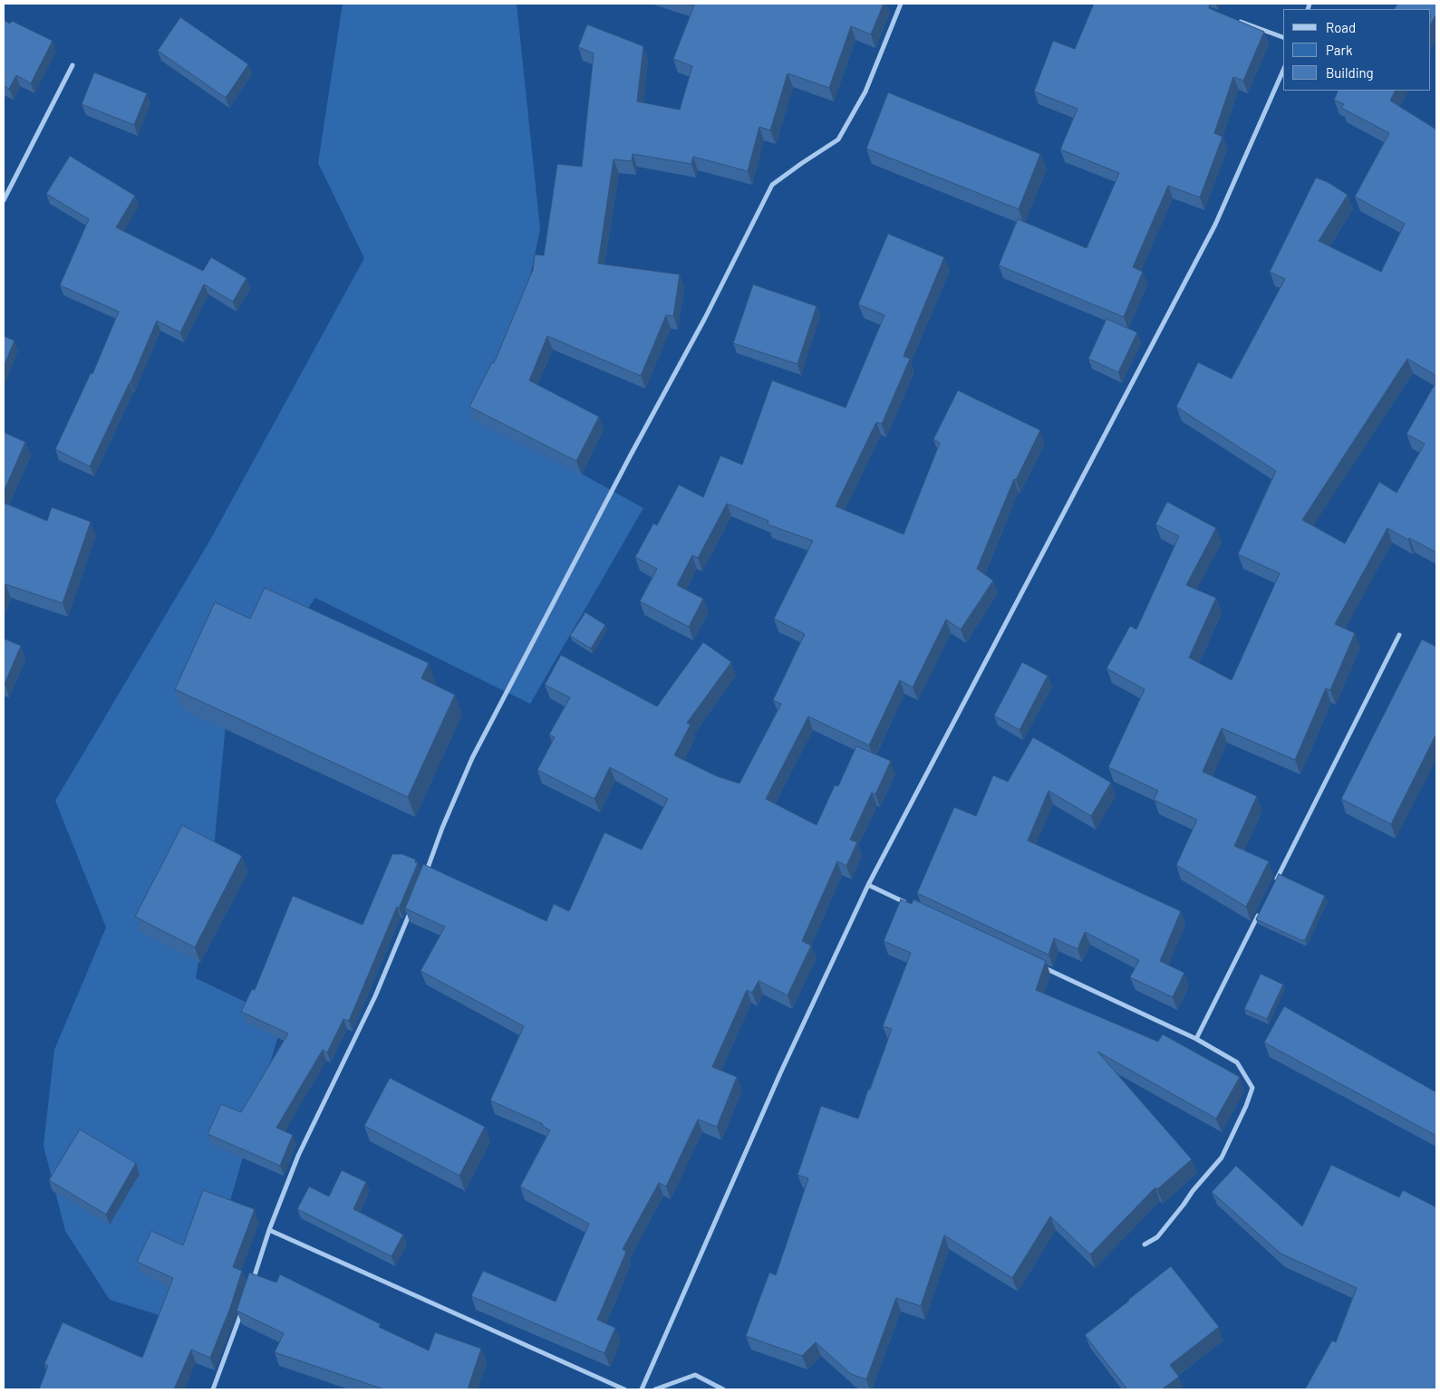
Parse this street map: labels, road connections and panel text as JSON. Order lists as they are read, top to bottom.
{
  "legend": ["Road", "Park", "Building"]
}
